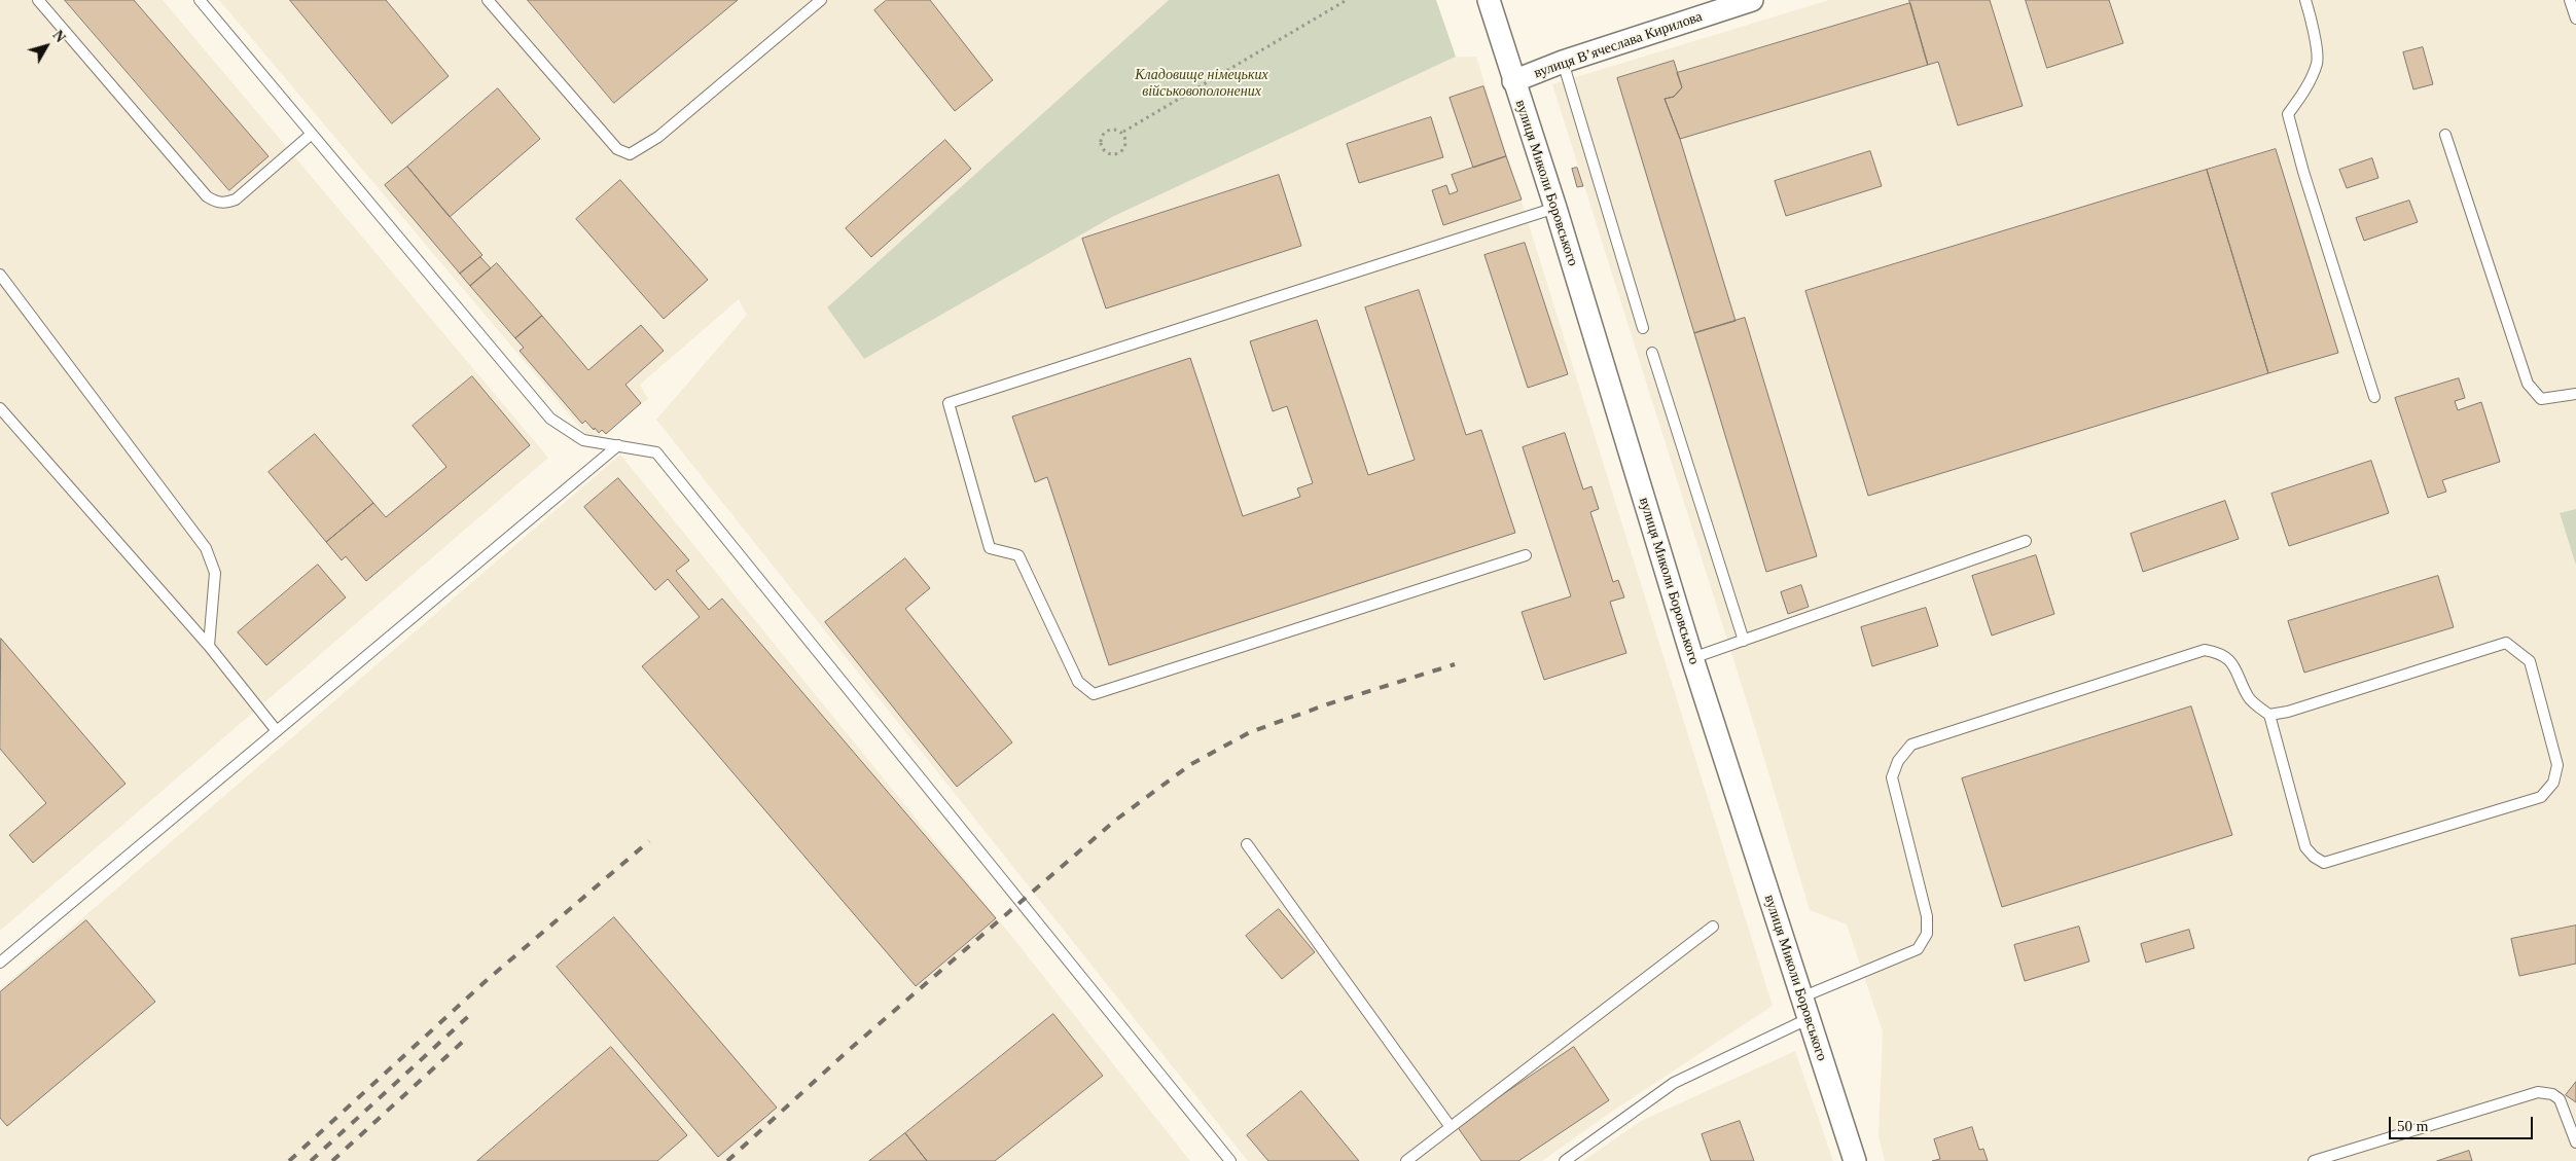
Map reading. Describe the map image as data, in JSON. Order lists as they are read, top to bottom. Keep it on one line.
{"streets":{"street":["вулиця Вʼячеслава Кирилова","вулиця Миколи Боровського"]},"crossings":[["вулиця Вʼячеслава Кирилова","вулиця Миколи Боровського"]],"parks":["Кладовище німецьких військовополонених"],"scale_bar":"50 m","north":"top right"}
